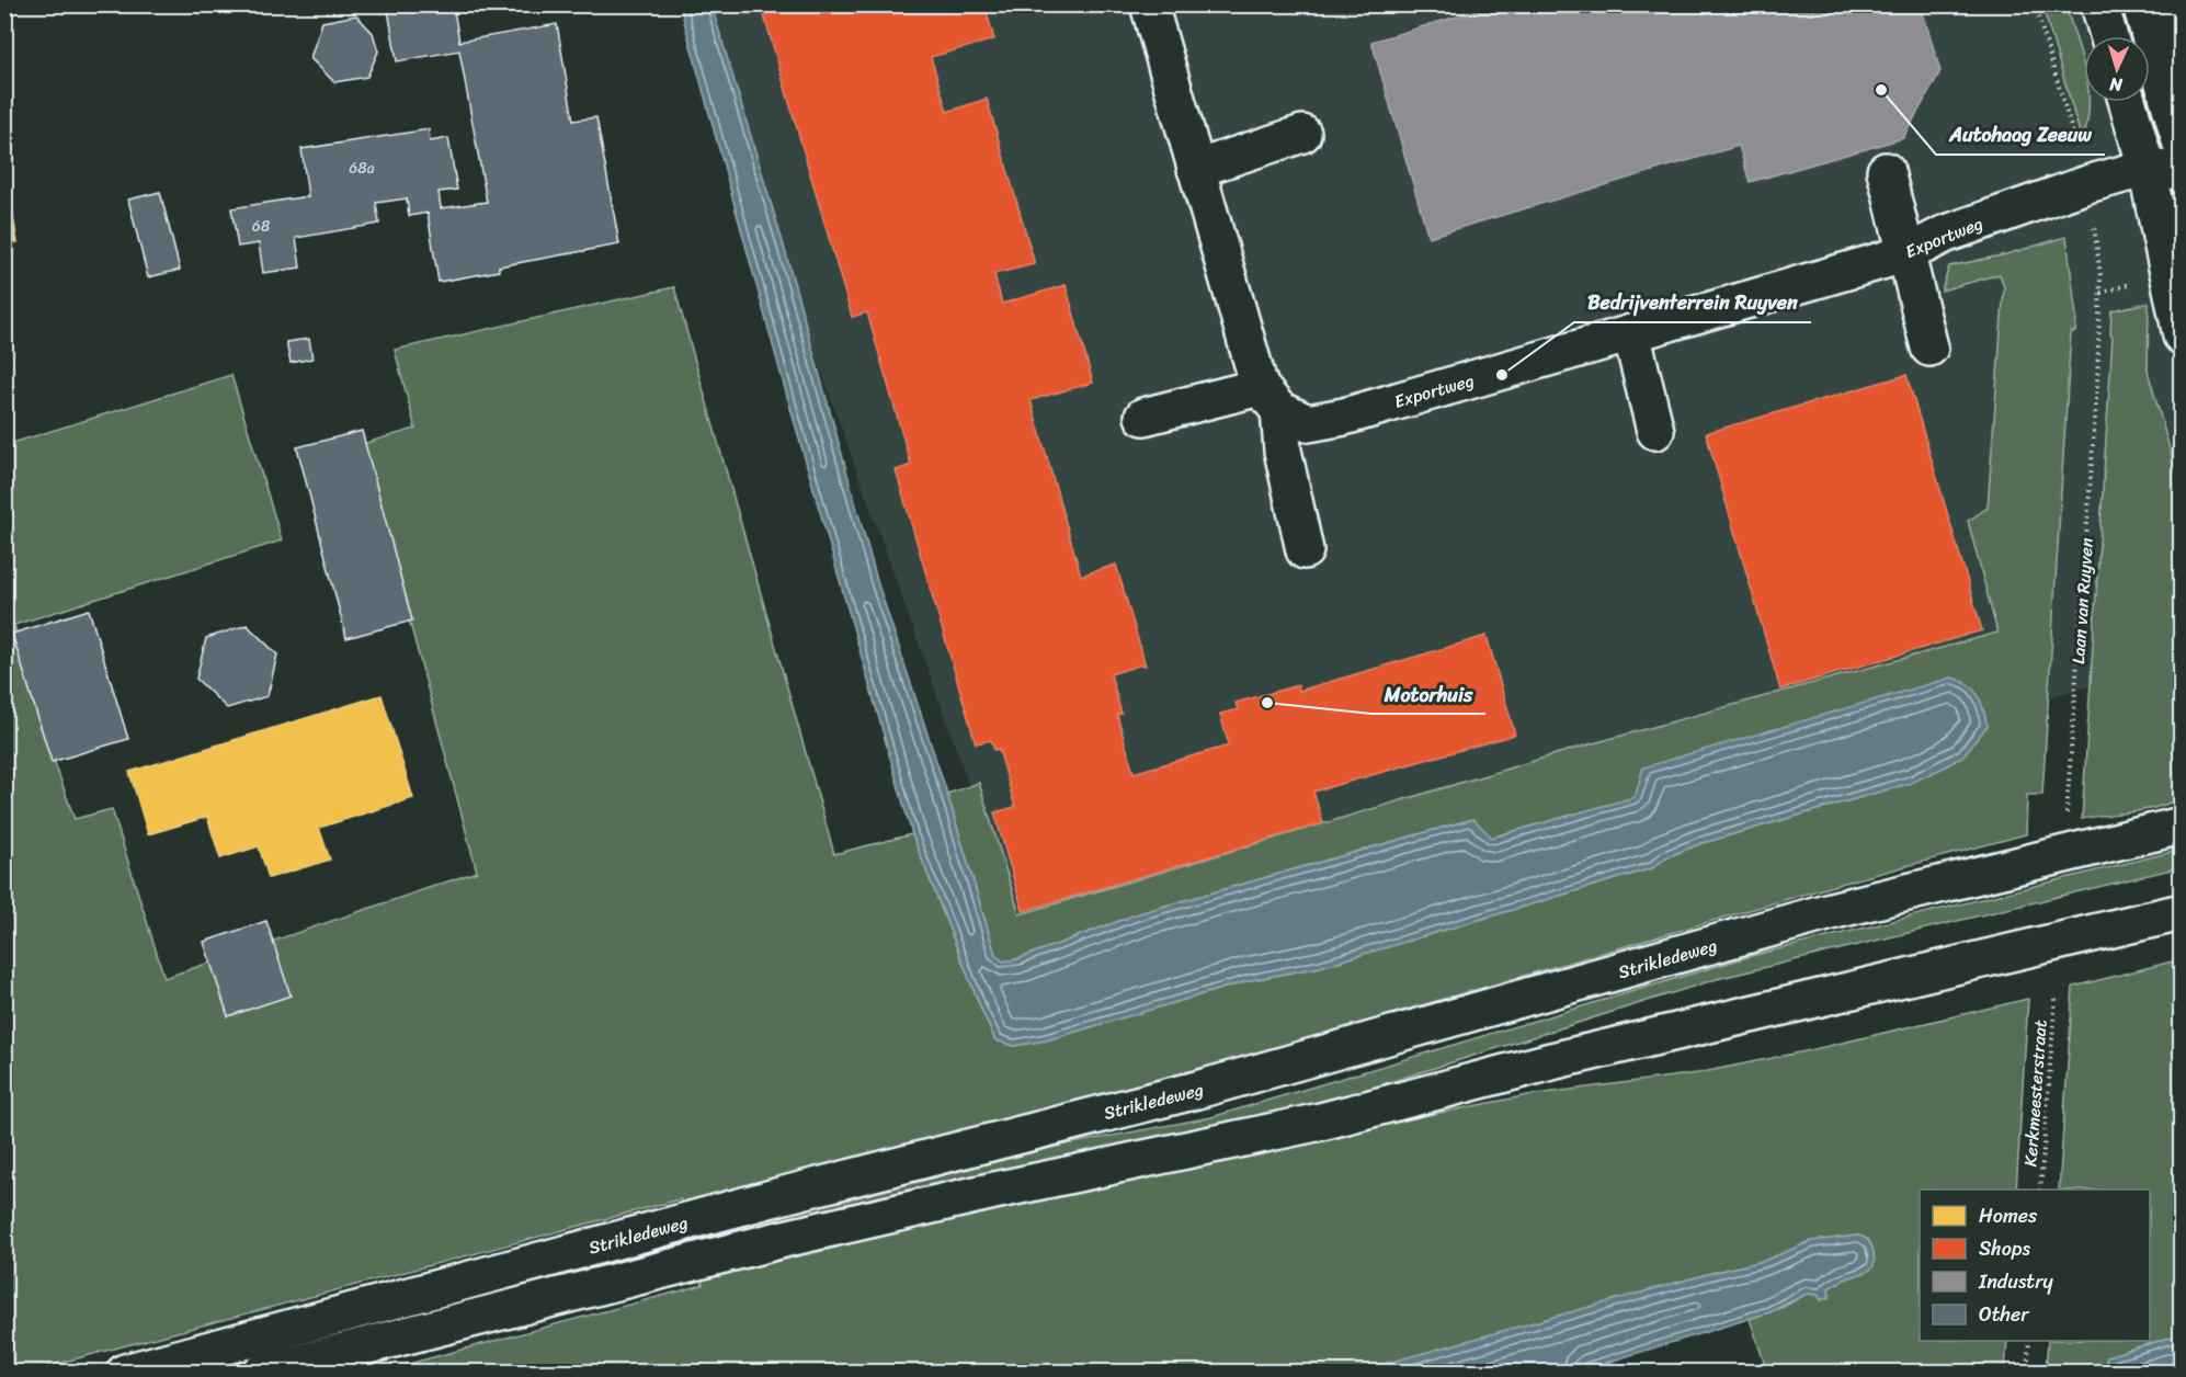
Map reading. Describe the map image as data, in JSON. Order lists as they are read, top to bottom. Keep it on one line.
{"streets":{"main road":["Exportweg","Strikledeweg"],"path":["Laan van Ruyven","Kerkmeesterstraat"]},"places":["Autohaag Zeeuw","Bedrijventerrein Ruyven","Motorhuis"],"house_numbers":["68a","68"],"legend":["Homes","Shops","Industry","Other"],"north":"bottom"}
